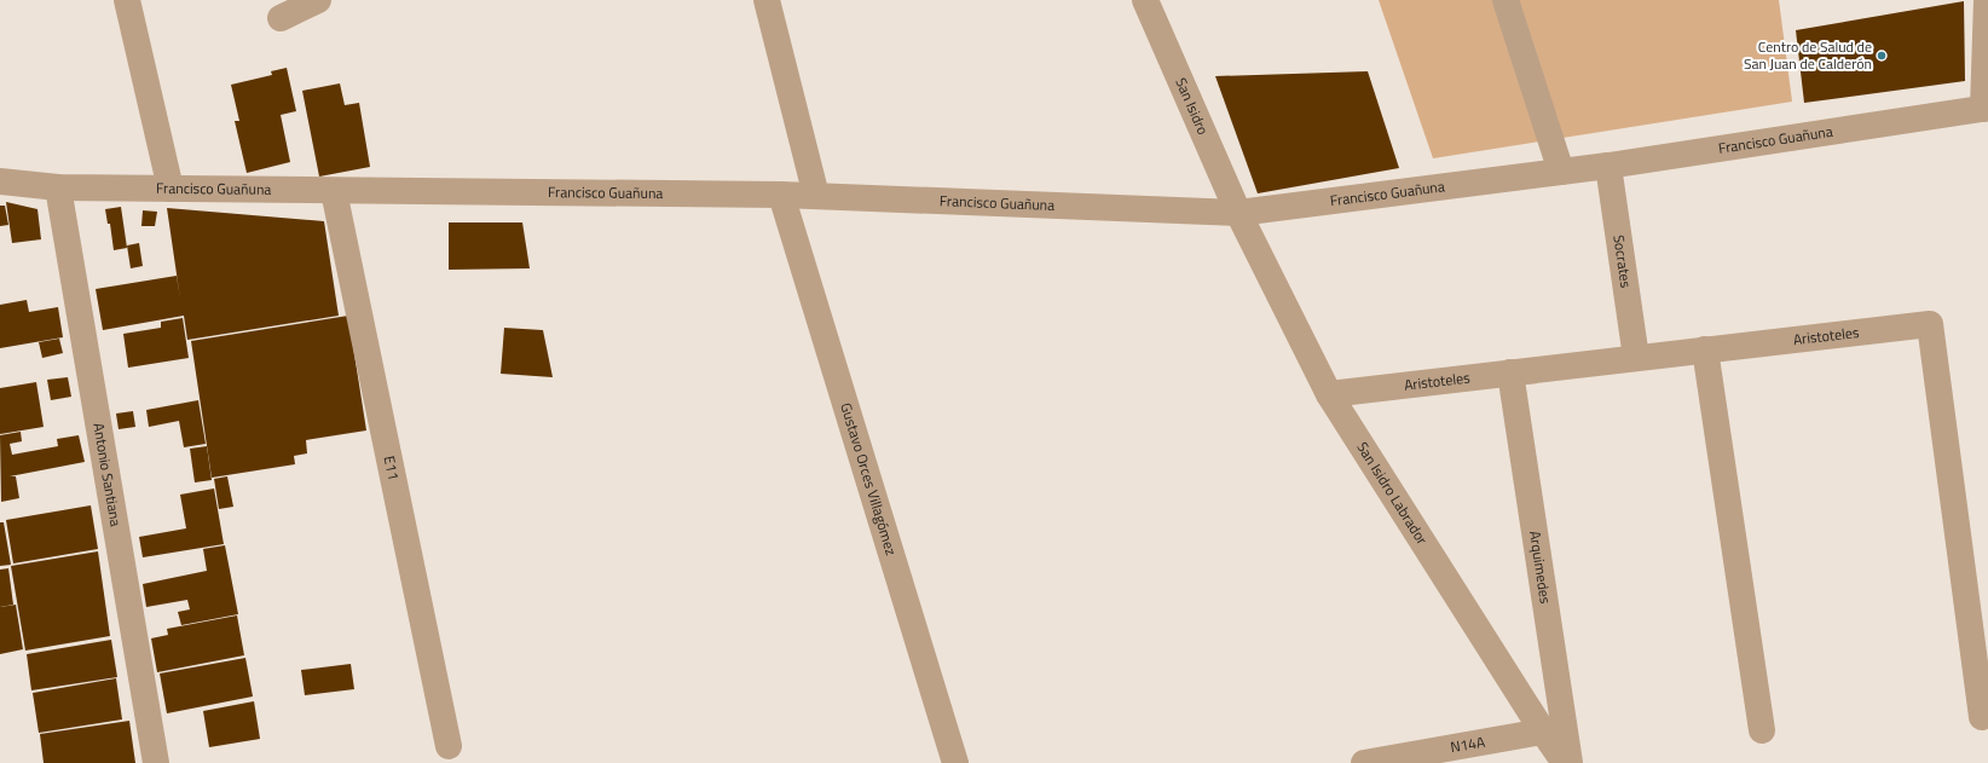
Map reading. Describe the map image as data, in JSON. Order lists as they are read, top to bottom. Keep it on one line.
{"streets":{"street":["San Isidro","Francisco Guañuna","Socrates","Aristoteles","E11","Antonio Santiana","Gustavo Orces Villagómez","San Isidro Labrador","Arquimedes","N14A"]},"crossings":[["San Isidro","Francisco Guañuna"],["San Isidro","San Isidro Labrador"],["Francisco Guañuna","Socrates"],["Francisco Guañuna","E11"],["Francisco Guañuna","Antonio Santiana"],["Francisco Guañuna","Gustavo Orces Villagómez"],["Francisco Guañuna","San Isidro Labrador"],["Socrates","Aristoteles"],["Aristoteles","San Isidro Labrador"],["Aristoteles","Arquimedes"],["San Isidro Labrador","N14A"]],"places":["Centro de Salud de San Juan de Calderón"]}
